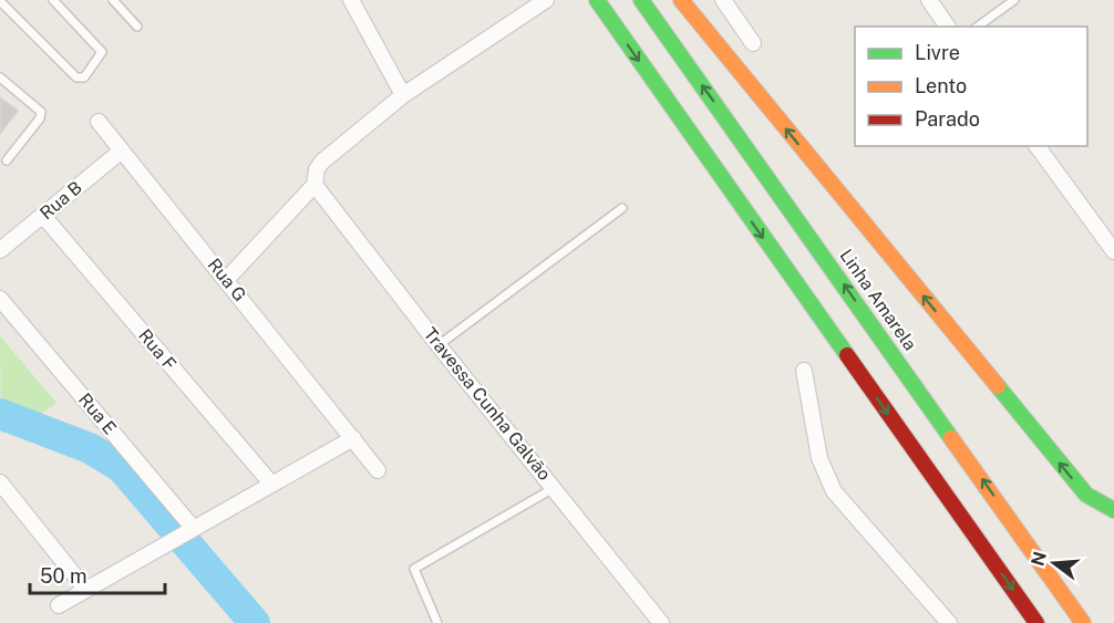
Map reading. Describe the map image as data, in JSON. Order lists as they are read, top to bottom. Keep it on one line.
{"streets":{"highway":["Linha Amarela"],"street":["Rua B","Rua G","Rua F","Travessa Cunha Galvão","Rua E"]},"crossings":[["Rua B","Rua G"],["Rua B","Rua F"]],"legend":["Livre","Lento","Parado"],"scale_bar":"50 m","north":"left"}
